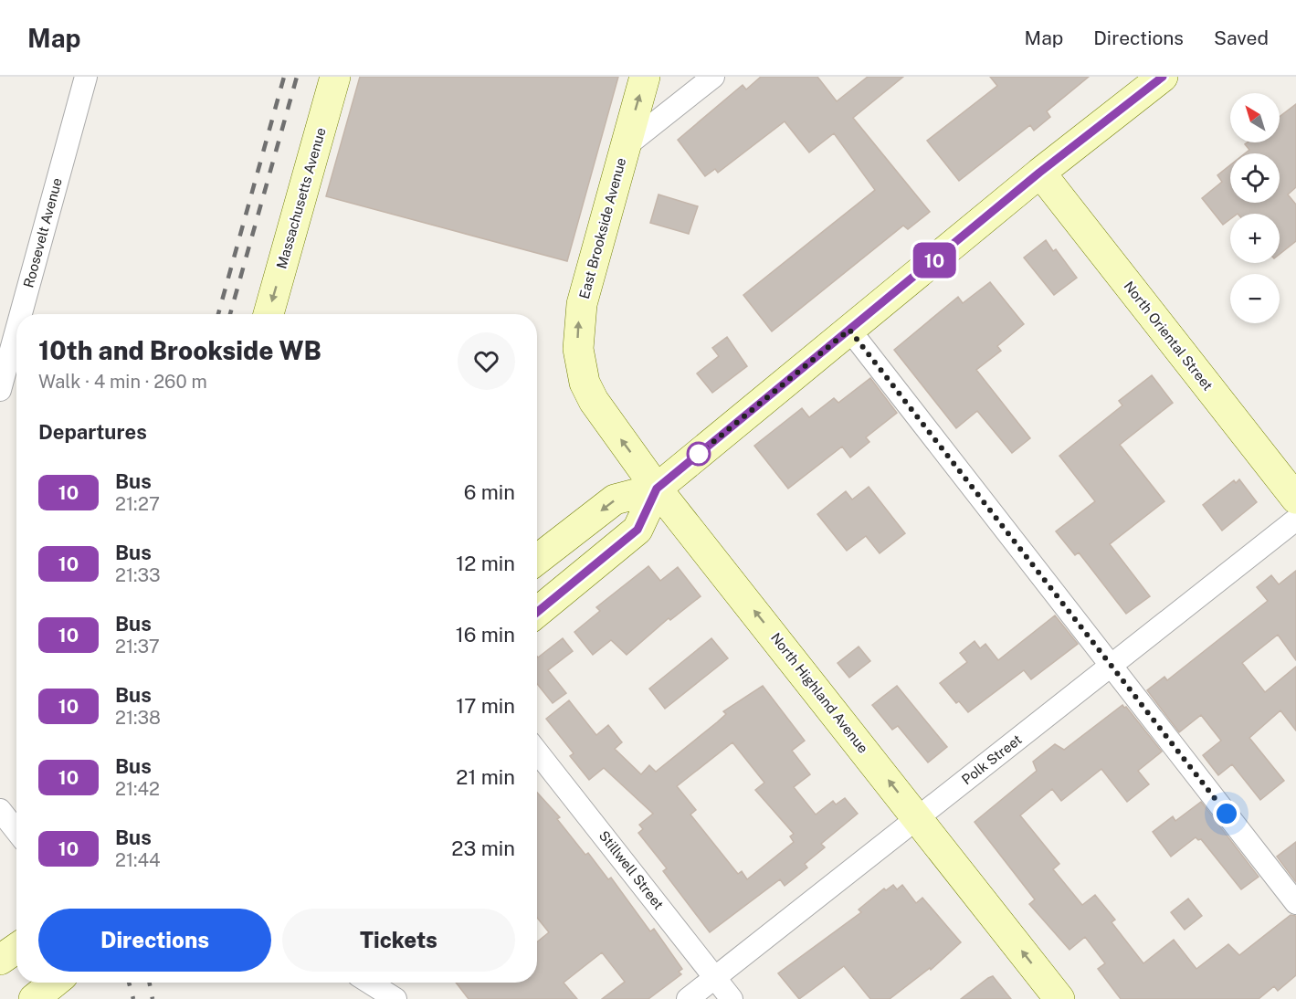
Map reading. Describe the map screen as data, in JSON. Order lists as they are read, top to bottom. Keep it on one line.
{"streets":{"street":["Massachusetts Avenue","East Brookside Avenue","Roosevelt Avenue","North Oriental Street","North Highland Avenue","Polk Street","Stillwell Street"]},"crossings":[["East Brookside Avenue","North Highland Avenue"],["North Highland Avenue","Polk Street"],["Polk Street","Stillwell Street"]],"one_way":["Massachusetts Avenue","East Brookside Avenue"],"lines":["bus line 10"],"north":"top left","page":{"header":"Map","nav":["Map","Directions","Saved"],"on_map":"10","map_buttons":["+","−"],"heading":[["10th and Brookside WB","Walk · 4 min · 260 m"],"Departures"],"list":[{"mark":"10","name":"Bus","note":"21:27","value":"6 min"},{"mark":"10","name":"Bus","note":"21:33","value":"12 min"},{"mark":"10","name":"Bus","note":"21:37","value":"16 min"},{"mark":"10","name":"Bus","note":"21:38","value":"17 min"},{"mark":"10","name":"Bus","note":"21:42","value":"21 min"},{"mark":"10","name":"Bus","note":"21:44","value":"23 min"}],"buttons":["Directions","Tickets"]}}
